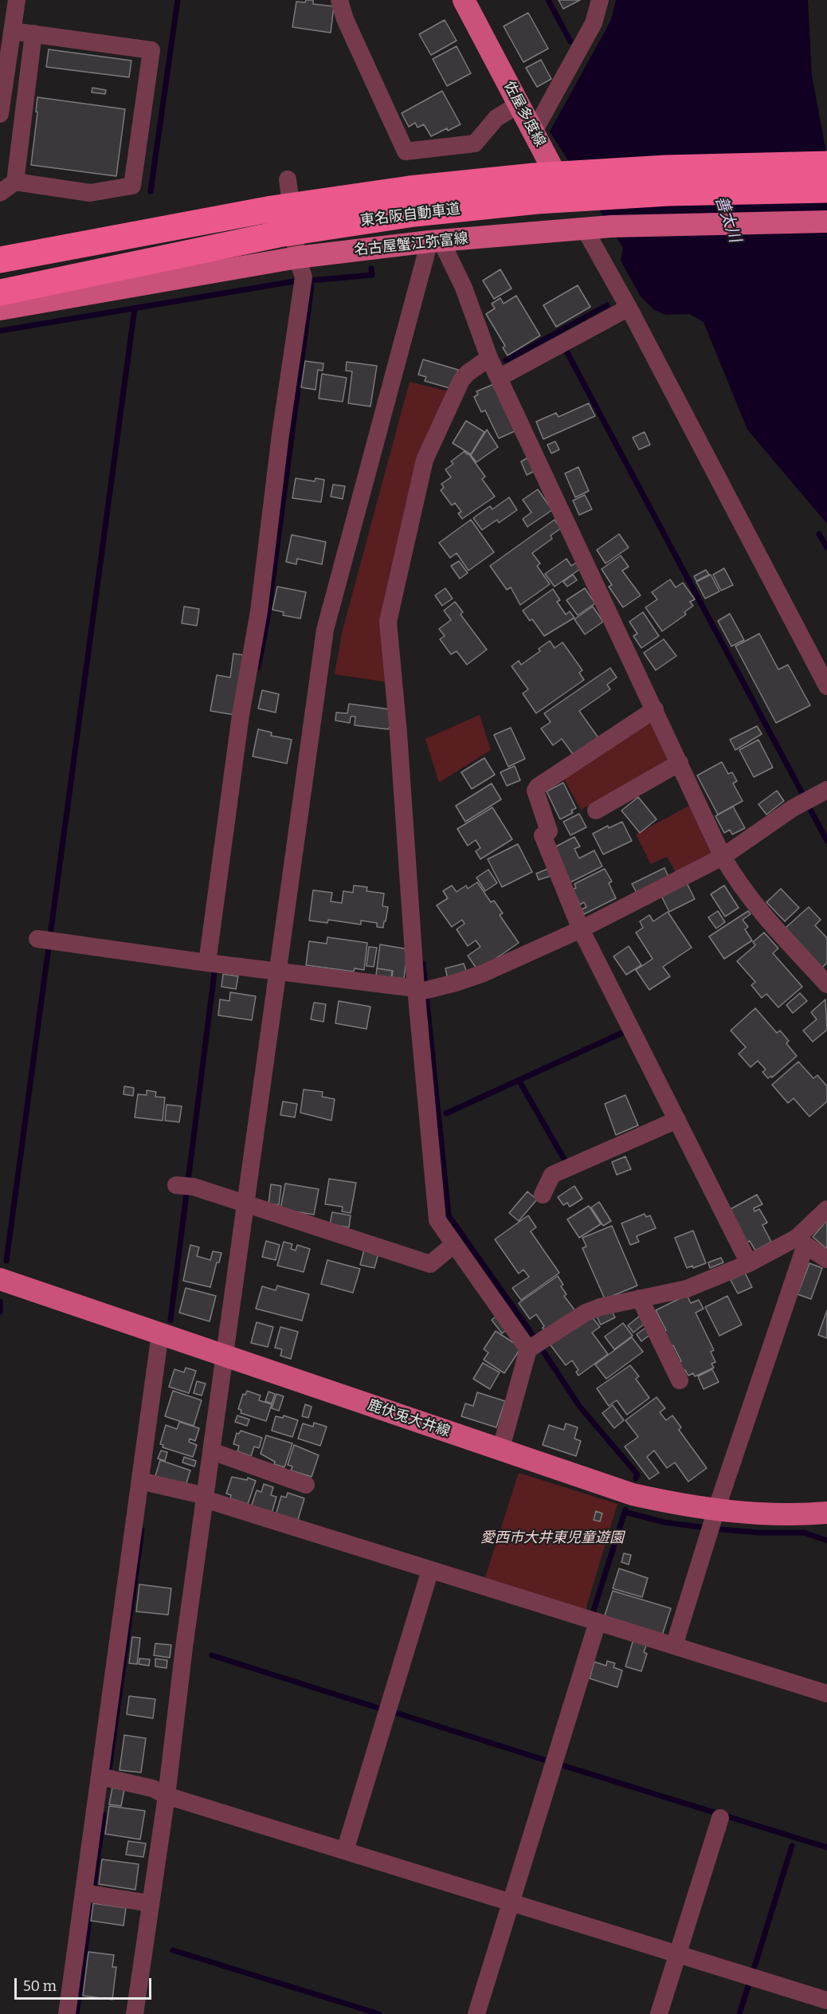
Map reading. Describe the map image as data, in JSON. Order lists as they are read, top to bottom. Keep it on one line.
{"streets":{"highway":["東名阪自動車道"],"main road":["佐屋多度線","名古屋蟹江弥富線","鹿伏兎大井線"]},"crossings":[["佐屋多度線","名古屋蟹江弥富線"]],"water":["善太川"],"parks":["愛西市大井東児童遊園"],"scale_bar":"50 m"}
